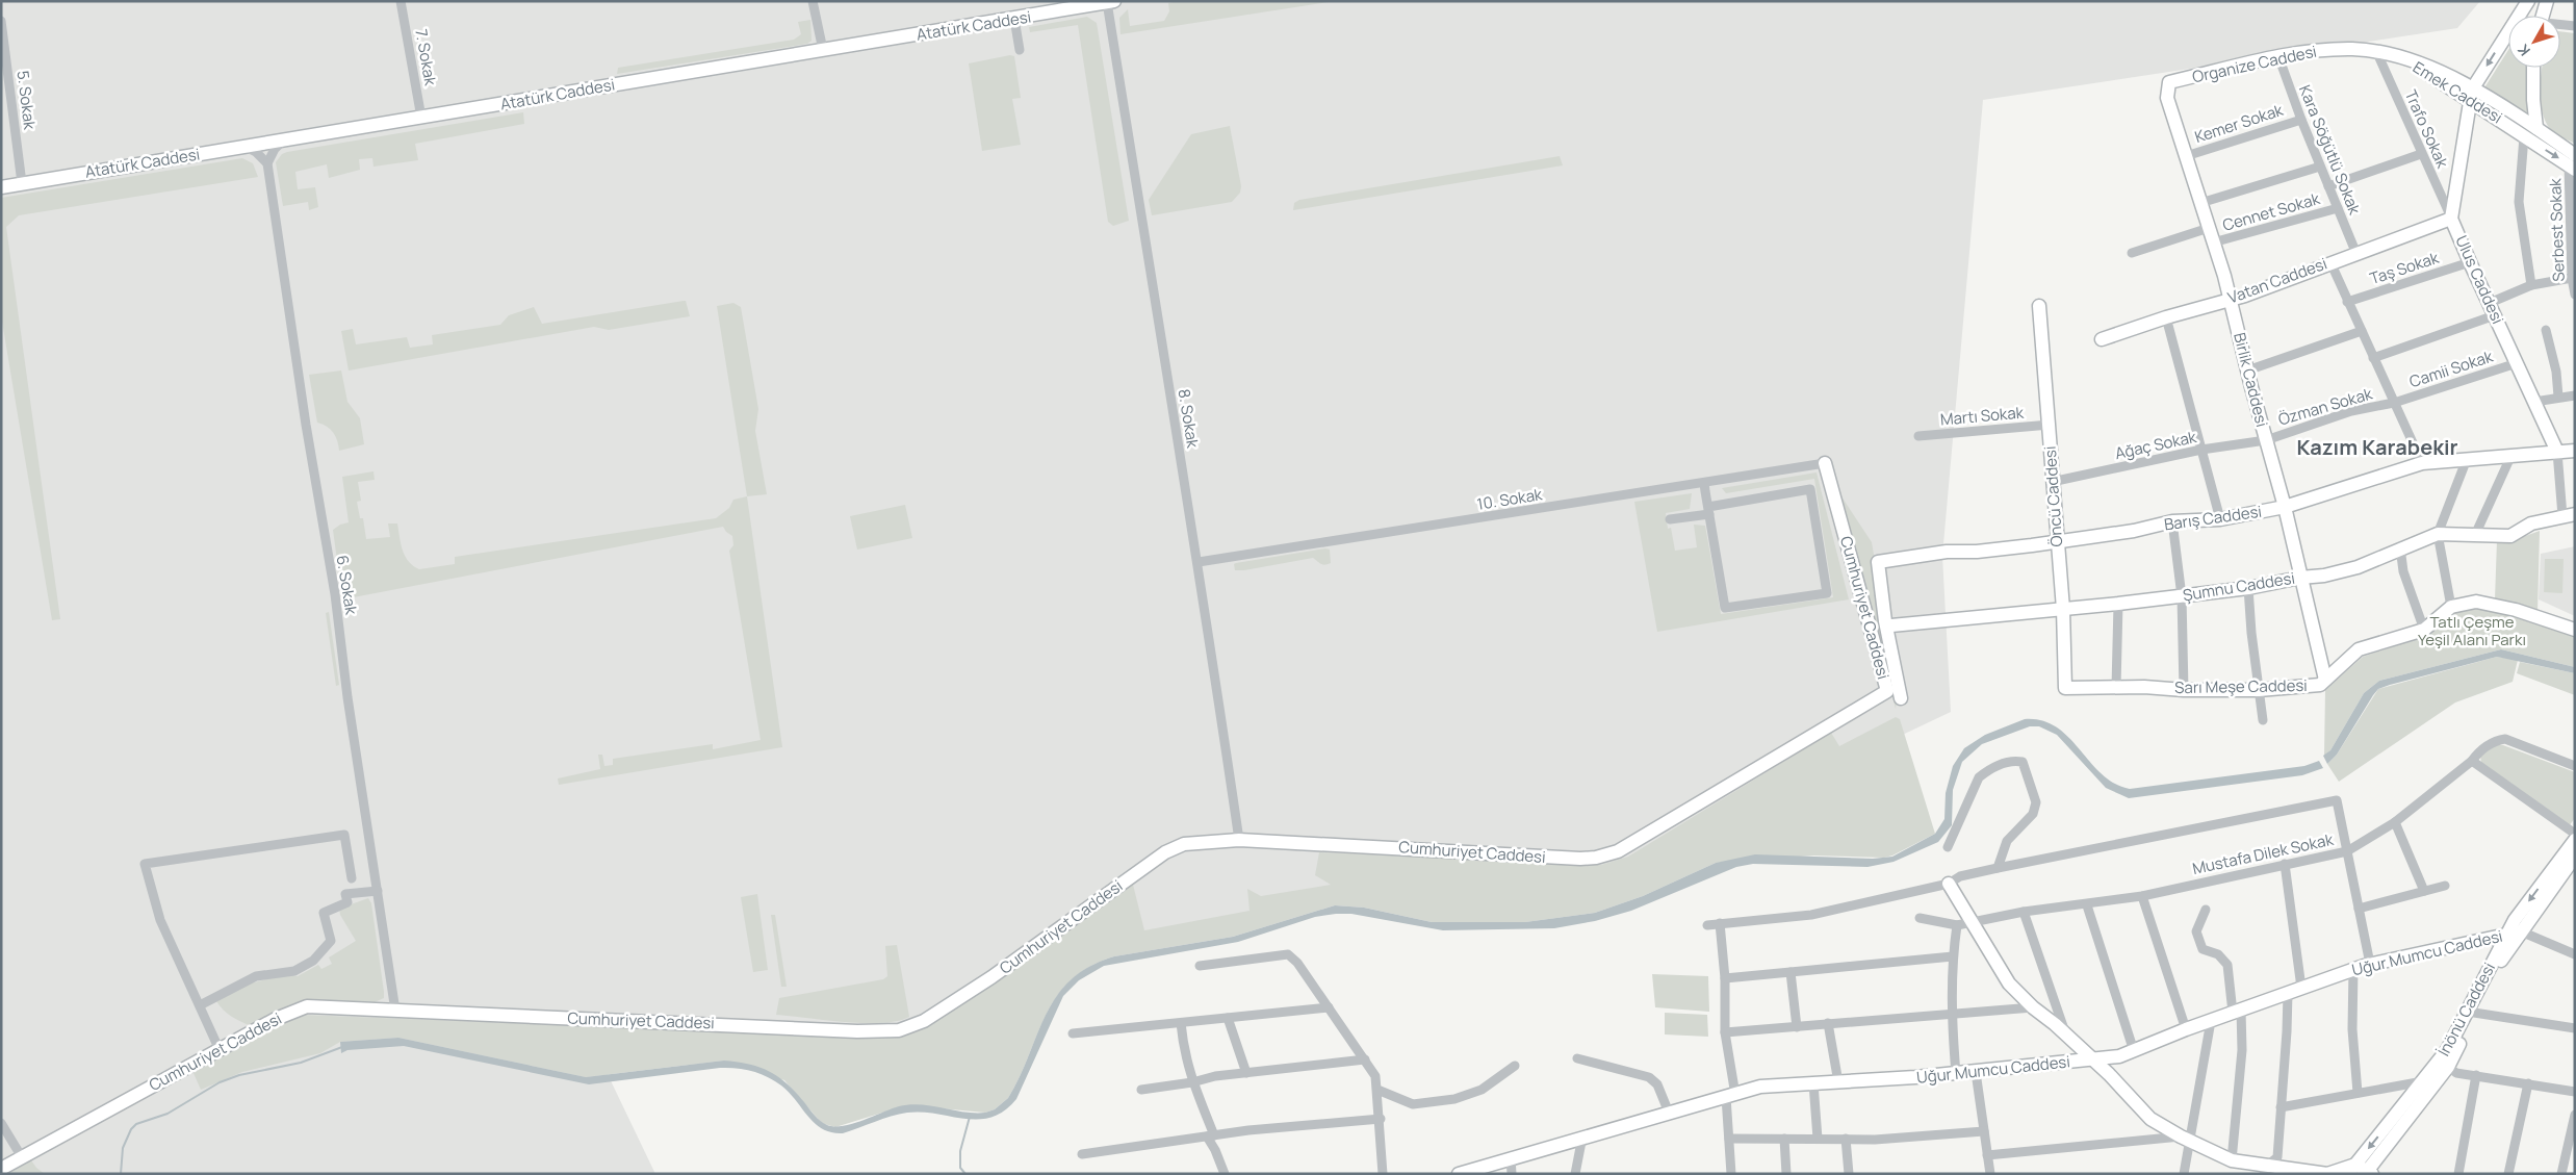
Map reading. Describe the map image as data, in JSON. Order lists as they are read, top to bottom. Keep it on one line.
{"streets":{"street":["Atatürk Caddesi","7. Sokak","Organize Caddesi","Emek Caddesi","5. Sokak","Kemer Sokak","Trafo Sokak","Kara Söğütlü Sokak","Cennet Sokak","Serbest Sokak","Taş Sokak","Ulus Caddesi","Vatan Caddesi","Camii Sokak","Birlik Caddesi","Özman Sokak","Martı Sokak","8. Sokak","Ağaç Sokak","Öncü Caddesi","10. Sokak","Barış Caddesi","6. Sokak","Şumnu Caddesi","Cumhuriyet Caddesi","Sarı Meşe Caddesi","Mustafa Dilek Sokak","Uğur Mumcu Caddesi","İnönü Caddesi"]},"crossings":[["Atatürk Caddesi","7. Sokak"],["Atatürk Caddesi","5. Sokak"],["Atatürk Caddesi","8. Sokak"],["Organize Caddesi","Emek Caddesi"],["Organize Caddesi","Trafo Sokak"],["Organize Caddesi","Kara Söğütlü Sokak"],["Organize Caddesi","Birlik Caddesi"],["Emek Caddesi","Serbest Sokak"],["Emek Caddesi","Ulus Caddesi"],["Kemer Sokak","Kara Söğütlü Sokak"],["Kemer Sokak","Birlik Caddesi"],["Trafo Sokak","Ulus Caddesi"],["Trafo Sokak","Vatan Caddesi"],["Kara Söğütlü Sokak","Cennet Sokak"],["Kara Söğütlü Sokak","Vatan Caddesi"],["Cennet Sokak","Birlik Caddesi"],["Taş Sokak","Ulus Caddesi"],["Ulus Caddesi","Vatan Caddesi"],["Ulus Caddesi","Camii Sokak"],["Ulus Caddesi","Barış Caddesi"],["Vatan Caddesi","Birlik Caddesi"],["Camii Sokak","Özman Sokak"],["Birlik Caddesi","Özman Sokak"],["Birlik Caddesi","Ağaç Sokak"],["Birlik Caddesi","Barış Caddesi"],["Birlik Caddesi","Şumnu Caddesi"],["Birlik Caddesi","Sarı Meşe Caddesi"],["Özman Sokak","Ağaç Sokak"],["Martı Sokak","Öncü Caddesi"],["8. Sokak","10. Sokak"],["8. Sokak","Cumhuriyet Caddesi"],["Ağaç Sokak","Öncü Caddesi"],["Öncü Caddesi","Barış Caddesi"],["Öncü Caddesi","Şumnu Caddesi"],["Öncü Caddesi","Sarı Meşe Caddesi"],["10. Sokak","Cumhuriyet Caddesi"],["6. Sokak","Cumhuriyet Caddesi"],["Uğur Mumcu Caddesi","İnönü Caddesi"]],"districts":["Kazım Karabekir"],"parks":["Tatlı Çeşme Yeşil Alanı Parkı"],"north":"bottom left"}
